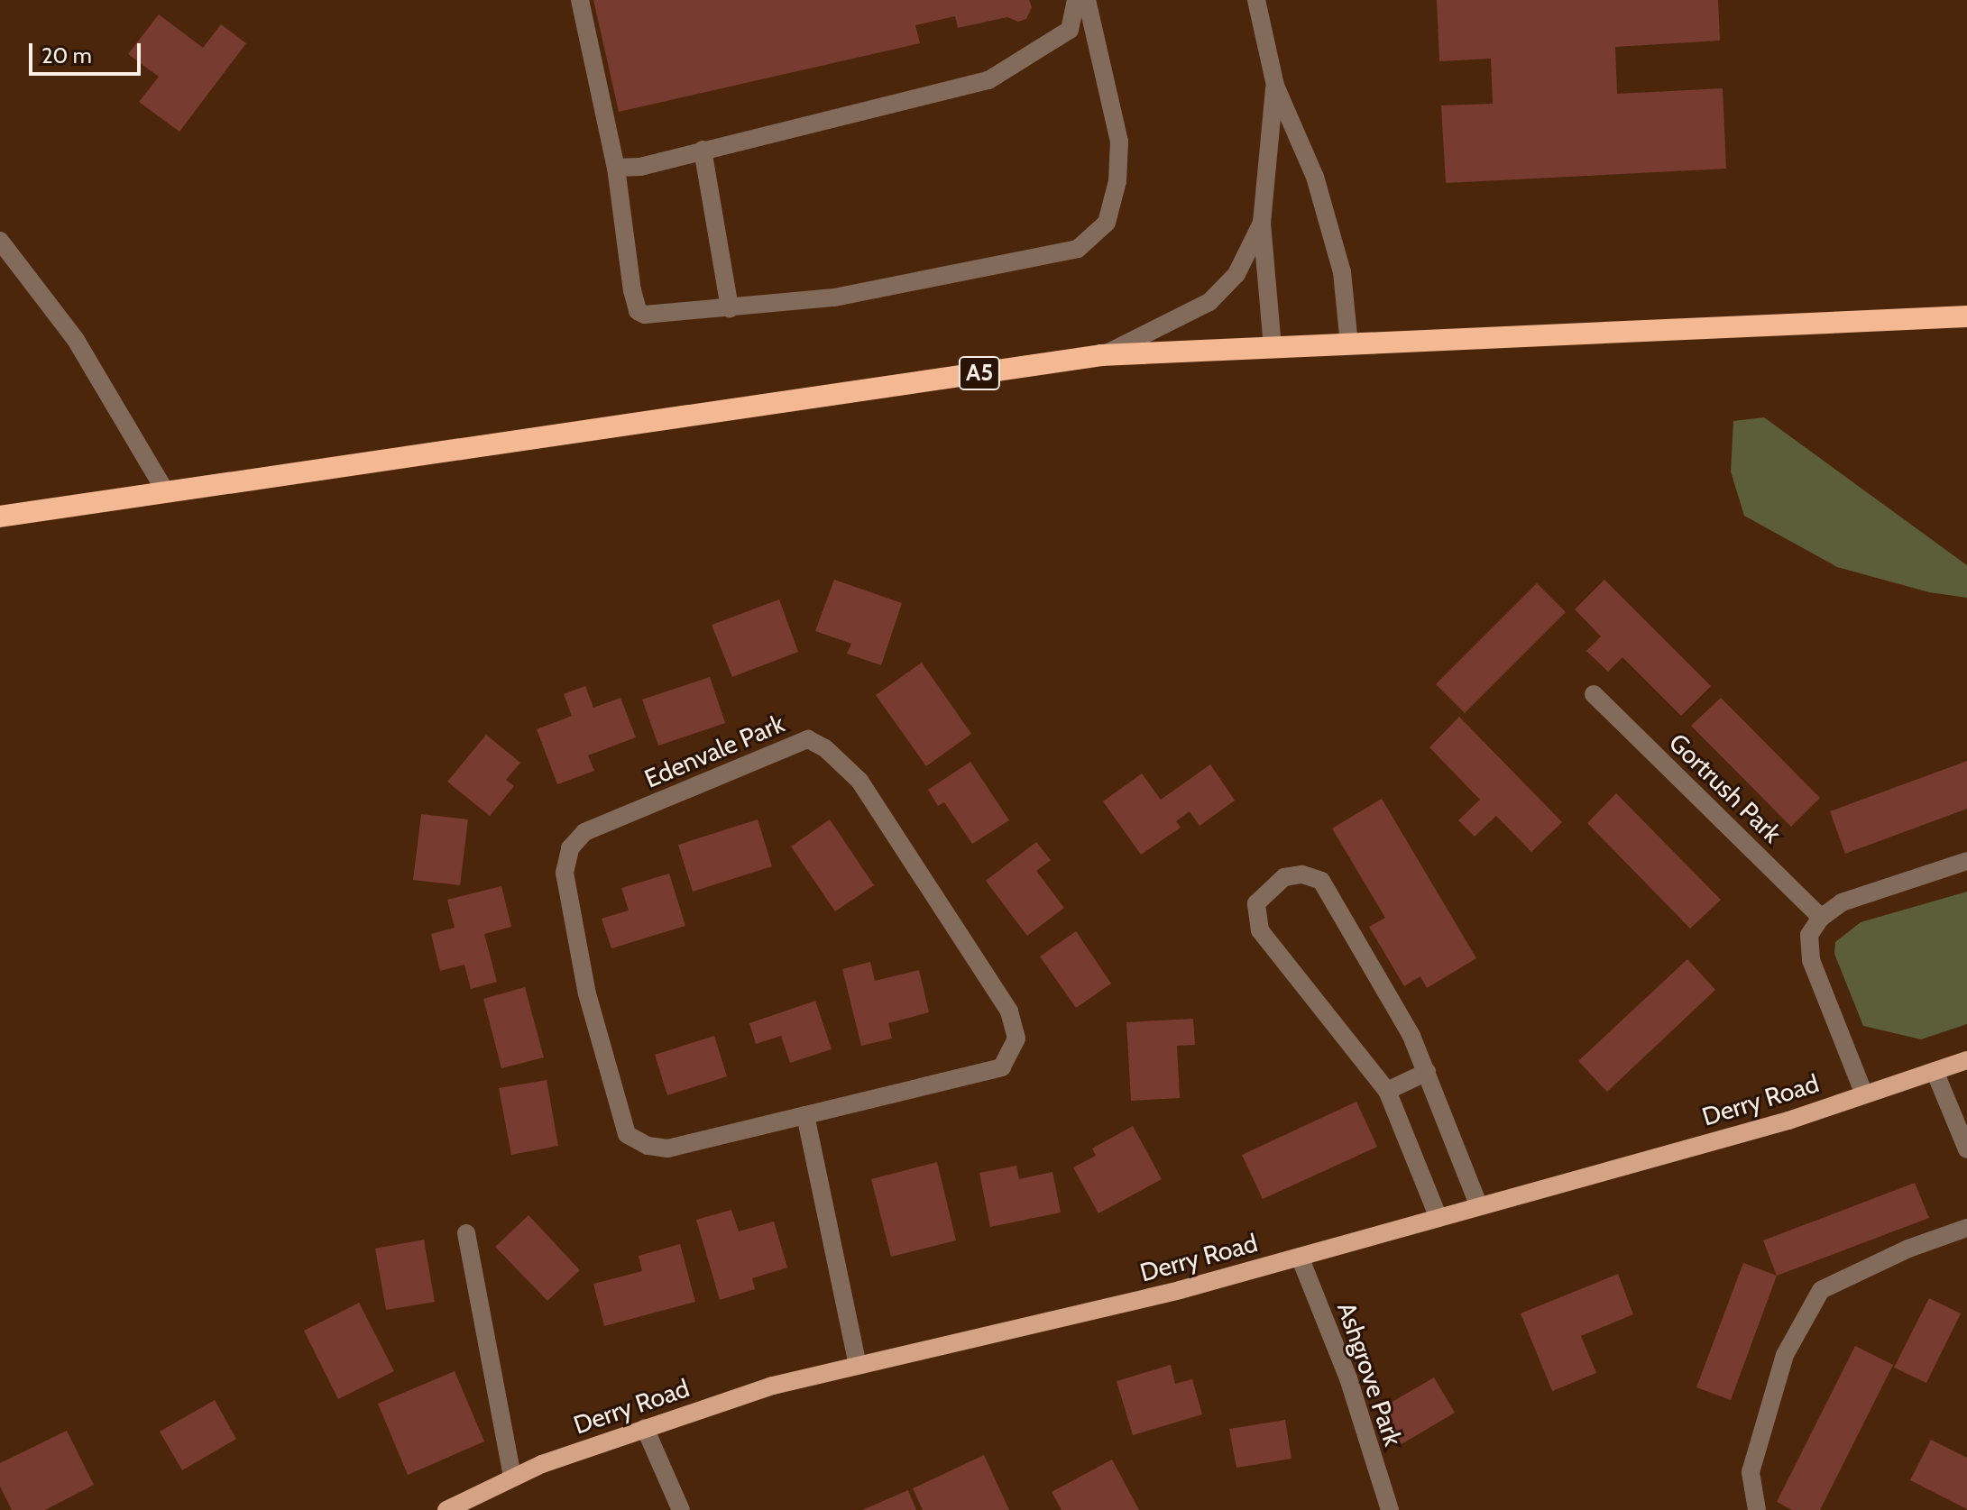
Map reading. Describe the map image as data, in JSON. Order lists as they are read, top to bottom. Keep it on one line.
{"streets":{"highway":["A5"],"main road":["Derry Road"],"street":["Edenvale Park","Gortrush Park","Ashgrove Park"]},"crossings":[["Derry Road","Ashgrove Park"]],"scale_bar":"20 m"}
